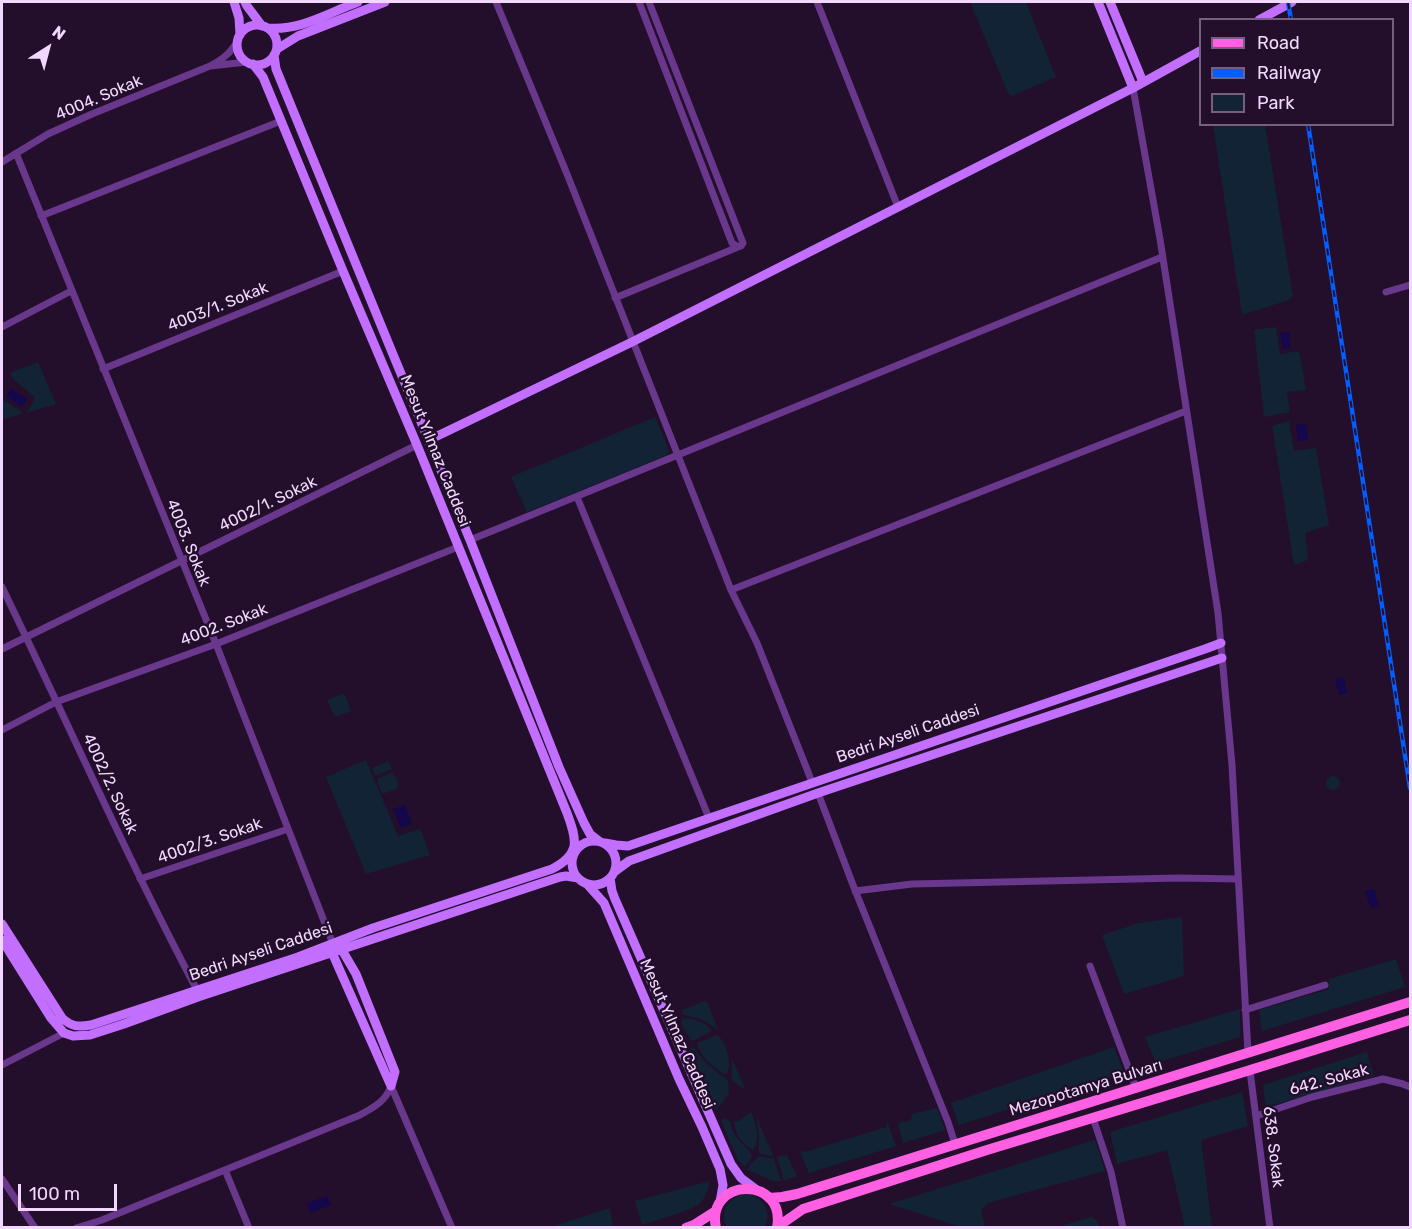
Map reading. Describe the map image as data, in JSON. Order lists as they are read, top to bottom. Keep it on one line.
{"streets":{"main road":["Mesut Yılmaz Caddesi","Bedri Ayseli Caddesi","Mezopotamya Bulvarı"],"street":["4004. Sokak","4003/1. Sokak","4002/1. Sokak","4003. Sokak","4002. Sokak","4002/2. Sokak","4002/3. Sokak","642. Sokak","638. Sokak"]},"crossings":[["4004. Sokak","4003. Sokak"],["4003/1. Sokak","Mesut Yılmaz Caddesi"],["4003/1. Sokak","4003. Sokak"],["Mesut Yılmaz Caddesi","4002/1. Sokak"],["Mesut Yılmaz Caddesi","4002. Sokak"],["Mesut Yılmaz Caddesi","Bedri Ayseli Caddesi"],["4002/1. Sokak","4003. Sokak"],["4002/1. Sokak","4002/2. Sokak"],["4003. Sokak","4002. Sokak"],["4003. Sokak","Bedri Ayseli Caddesi"],["4003. Sokak","4002/3. Sokak"],["4002. Sokak","4002/2. Sokak"],["Bedri Ayseli Caddesi","4002/2. Sokak"],["4002/2. Sokak","4002/3. Sokak"],["642. Sokak","638. Sokak"],["Mezopotamya Bulvarı","638. Sokak"]],"legend":["Road","Railway","Park"],"scale_bar":"100 m","north":"top right"}
